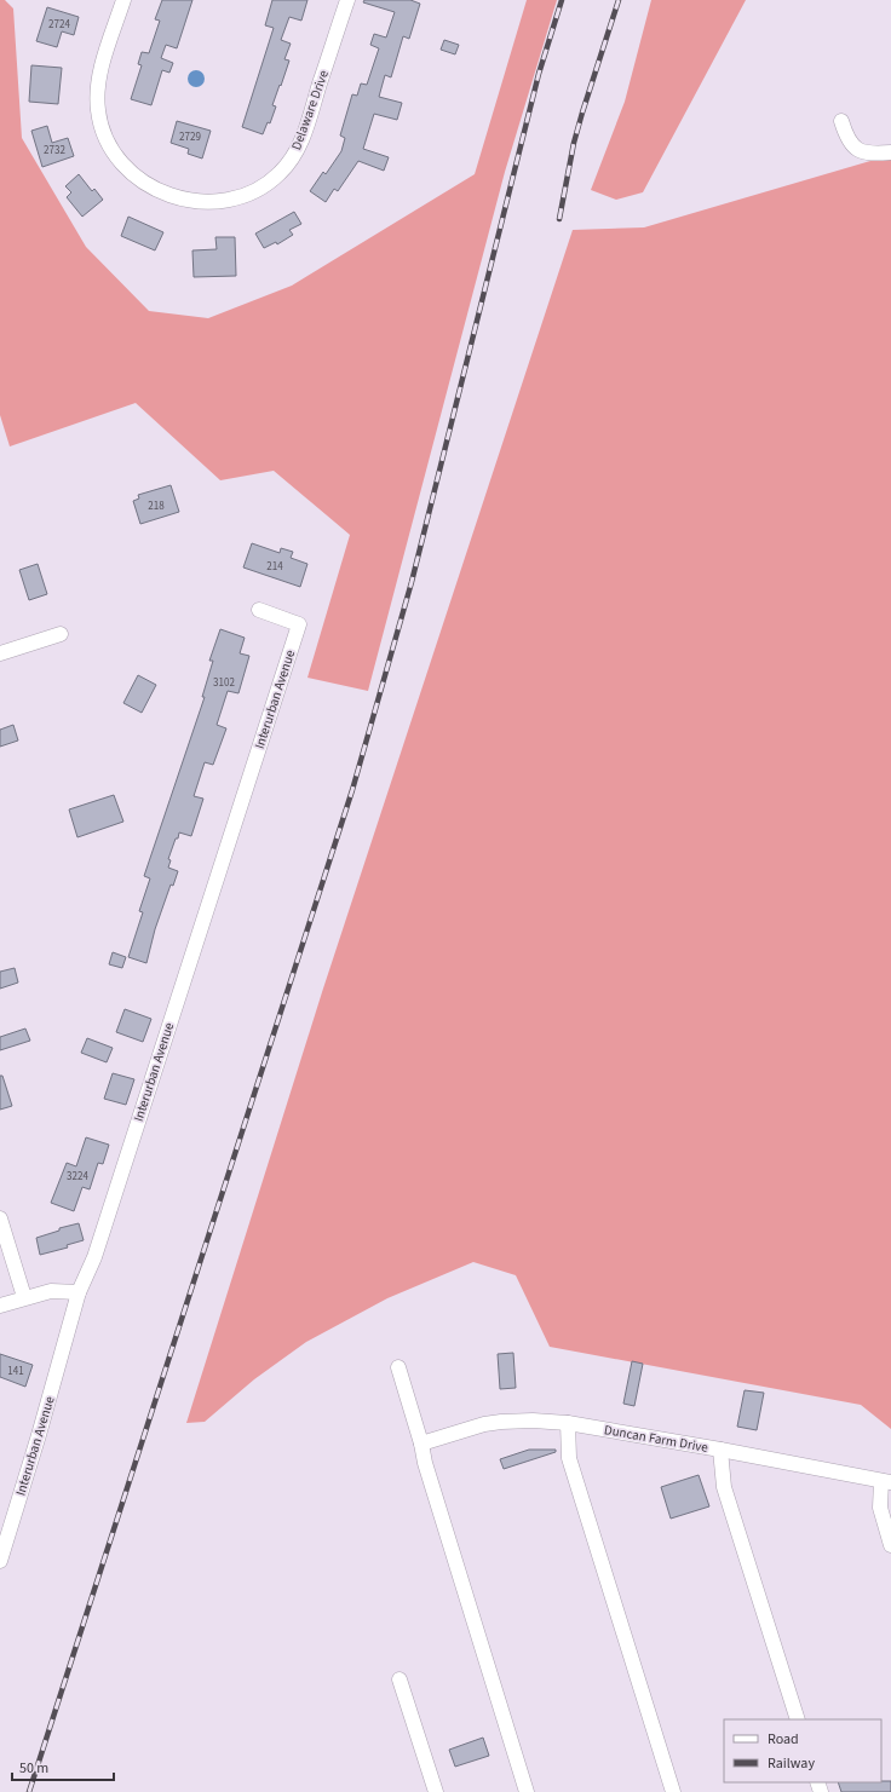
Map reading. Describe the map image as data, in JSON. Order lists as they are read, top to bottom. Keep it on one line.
{"streets":{"street":["Delaware Drive","Interurban Avenue","Duncan Farm Drive"]},"house_numbers":["2724","2729","2732","218","214","3102","3224","141"],"legend":["Road","Railway"],"scale_bar":"50 m"}
